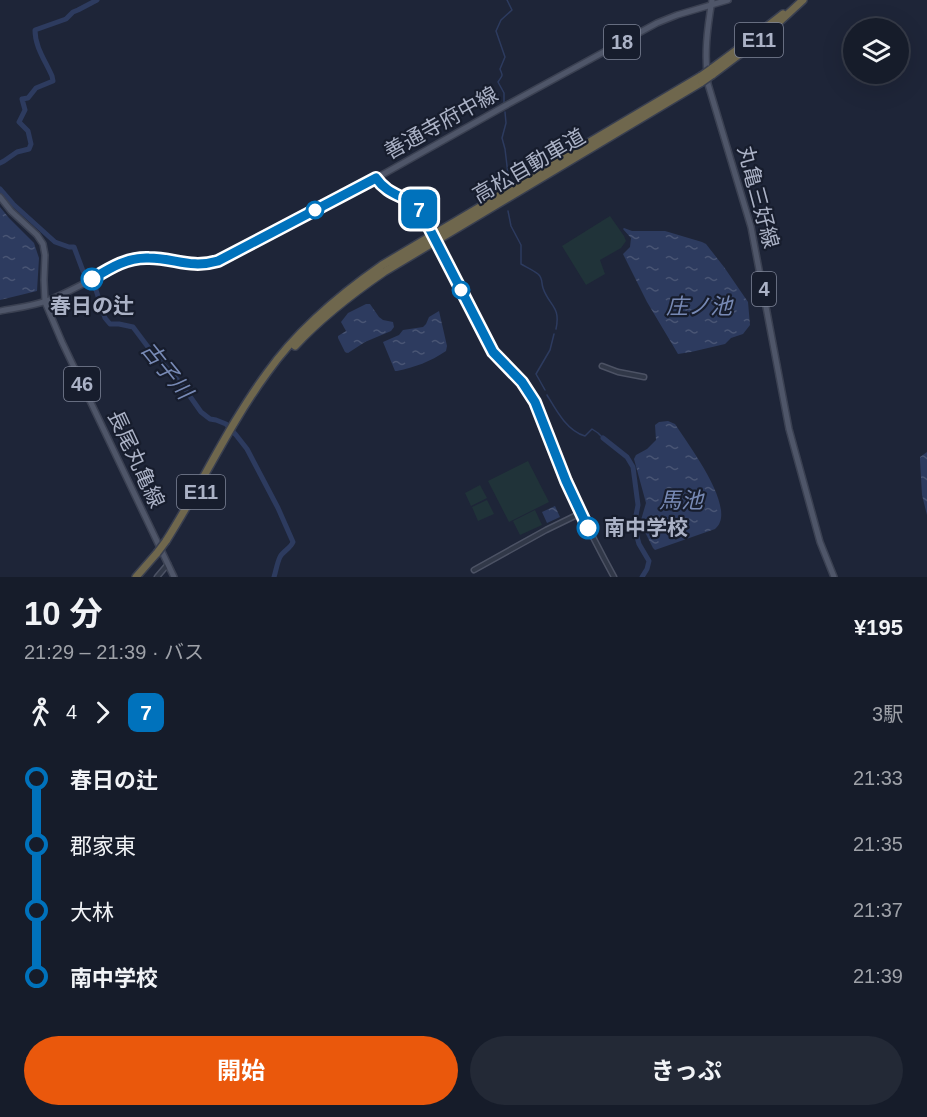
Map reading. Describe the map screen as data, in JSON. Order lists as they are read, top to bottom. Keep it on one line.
{"streets":{"highway":["E11","高松自動車道"],"main road":["18","善通寺府中線","丸亀三好線","4","46","長尾丸亀線"]},"crossings":[["善通寺府中線","丸亀三好線"],["善通寺府中線","長尾丸亀線"]],"water":["庄ノ池","古子川","馬池"],"places":["春日の辻","南中学校"],"lines":["bus line 7"],"page":{"on_map":"7","heading":["10 分","21:29 – 21:39 · バス","¥195"],"legs":["4","7","3駅"],"list":[{"name":"春日の辻","value":"21:33"},{"name":"郡家東","value":"21:35"},{"name":"大林","value":"21:37"},{"name":"南中学校","value":"21:39"}],"buttons":["開始","きっぷ"]}}
